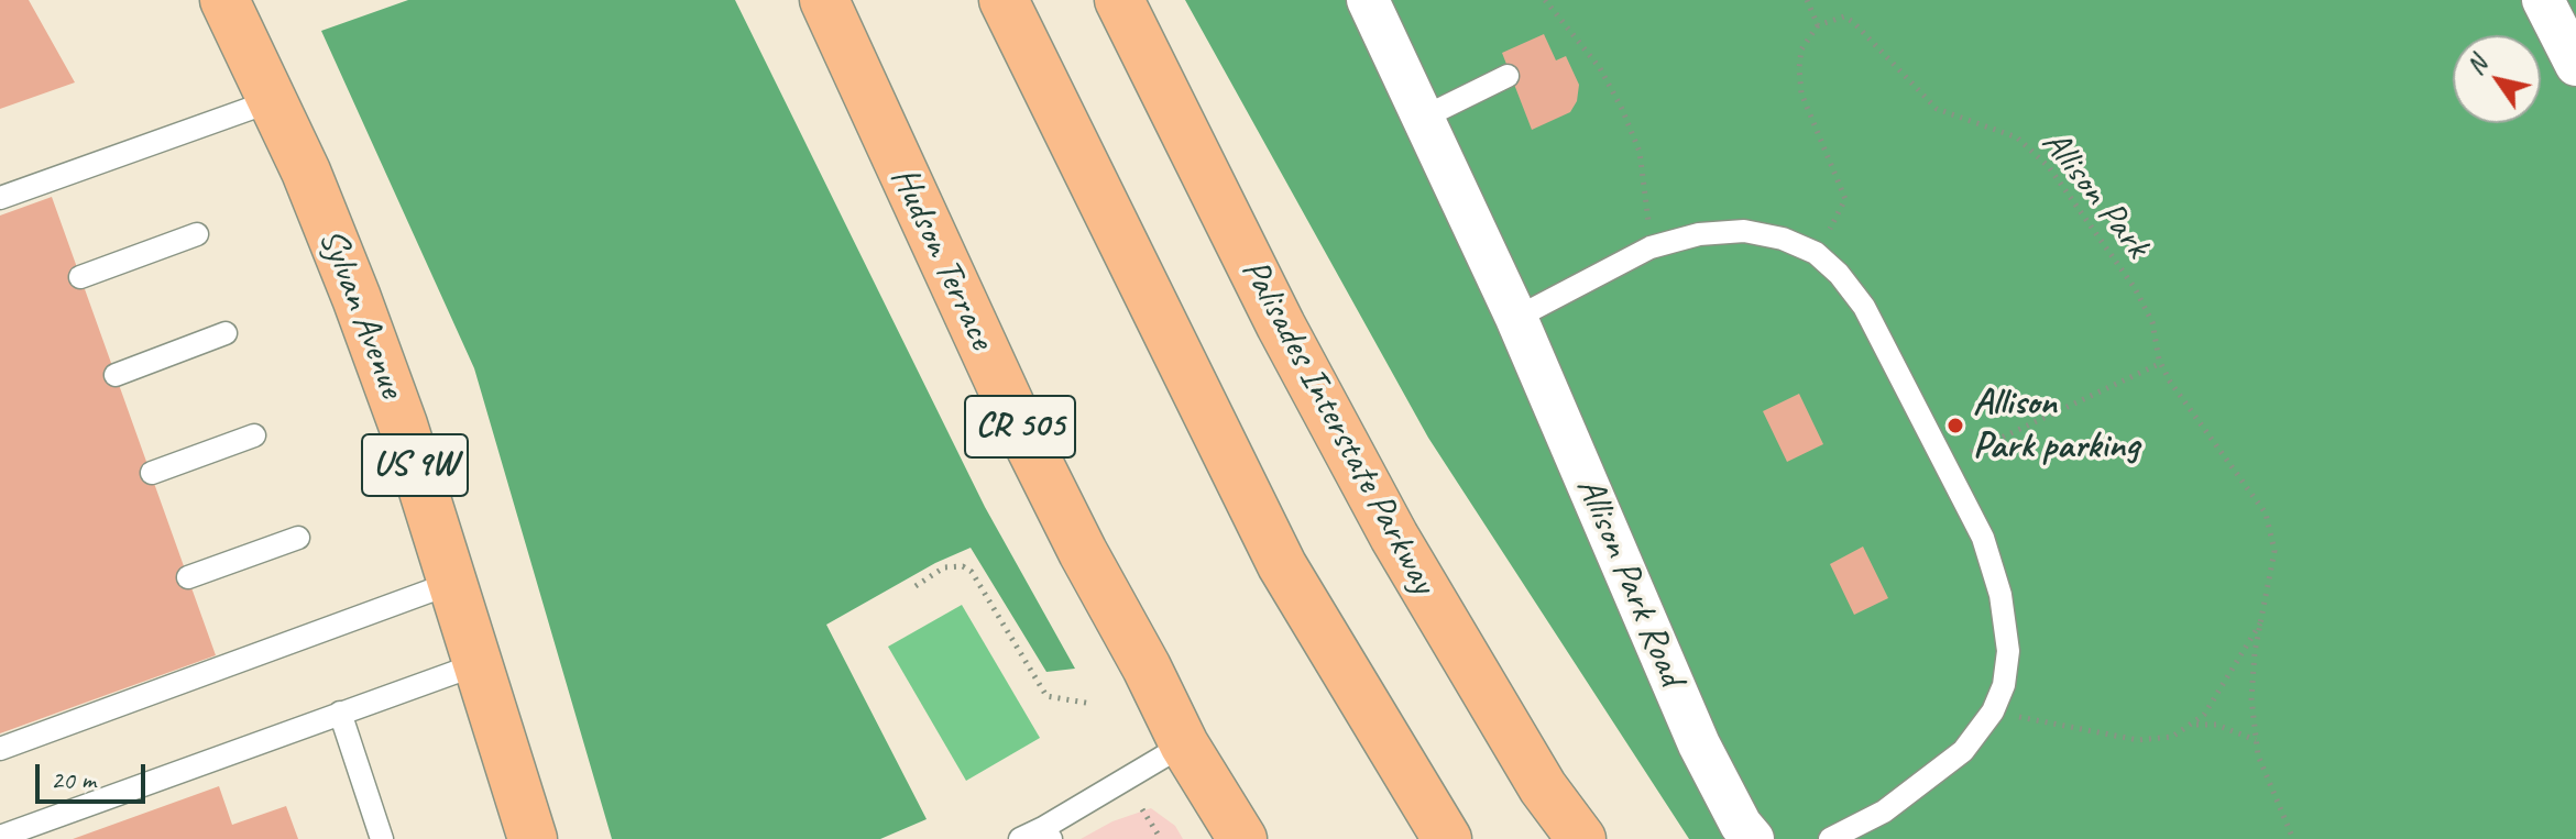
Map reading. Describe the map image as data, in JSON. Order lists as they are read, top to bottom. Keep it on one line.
{"streets":{"main road":["Hudson Terrace","Sylvan Avenue","CR 505","Palisades Interstate Parkway","US 9W"],"street":["Allison Park Road"],"path":["Allison Park"]},"places":["Allison Park parking"],"scale_bar":"20 m","north":"top left"}
